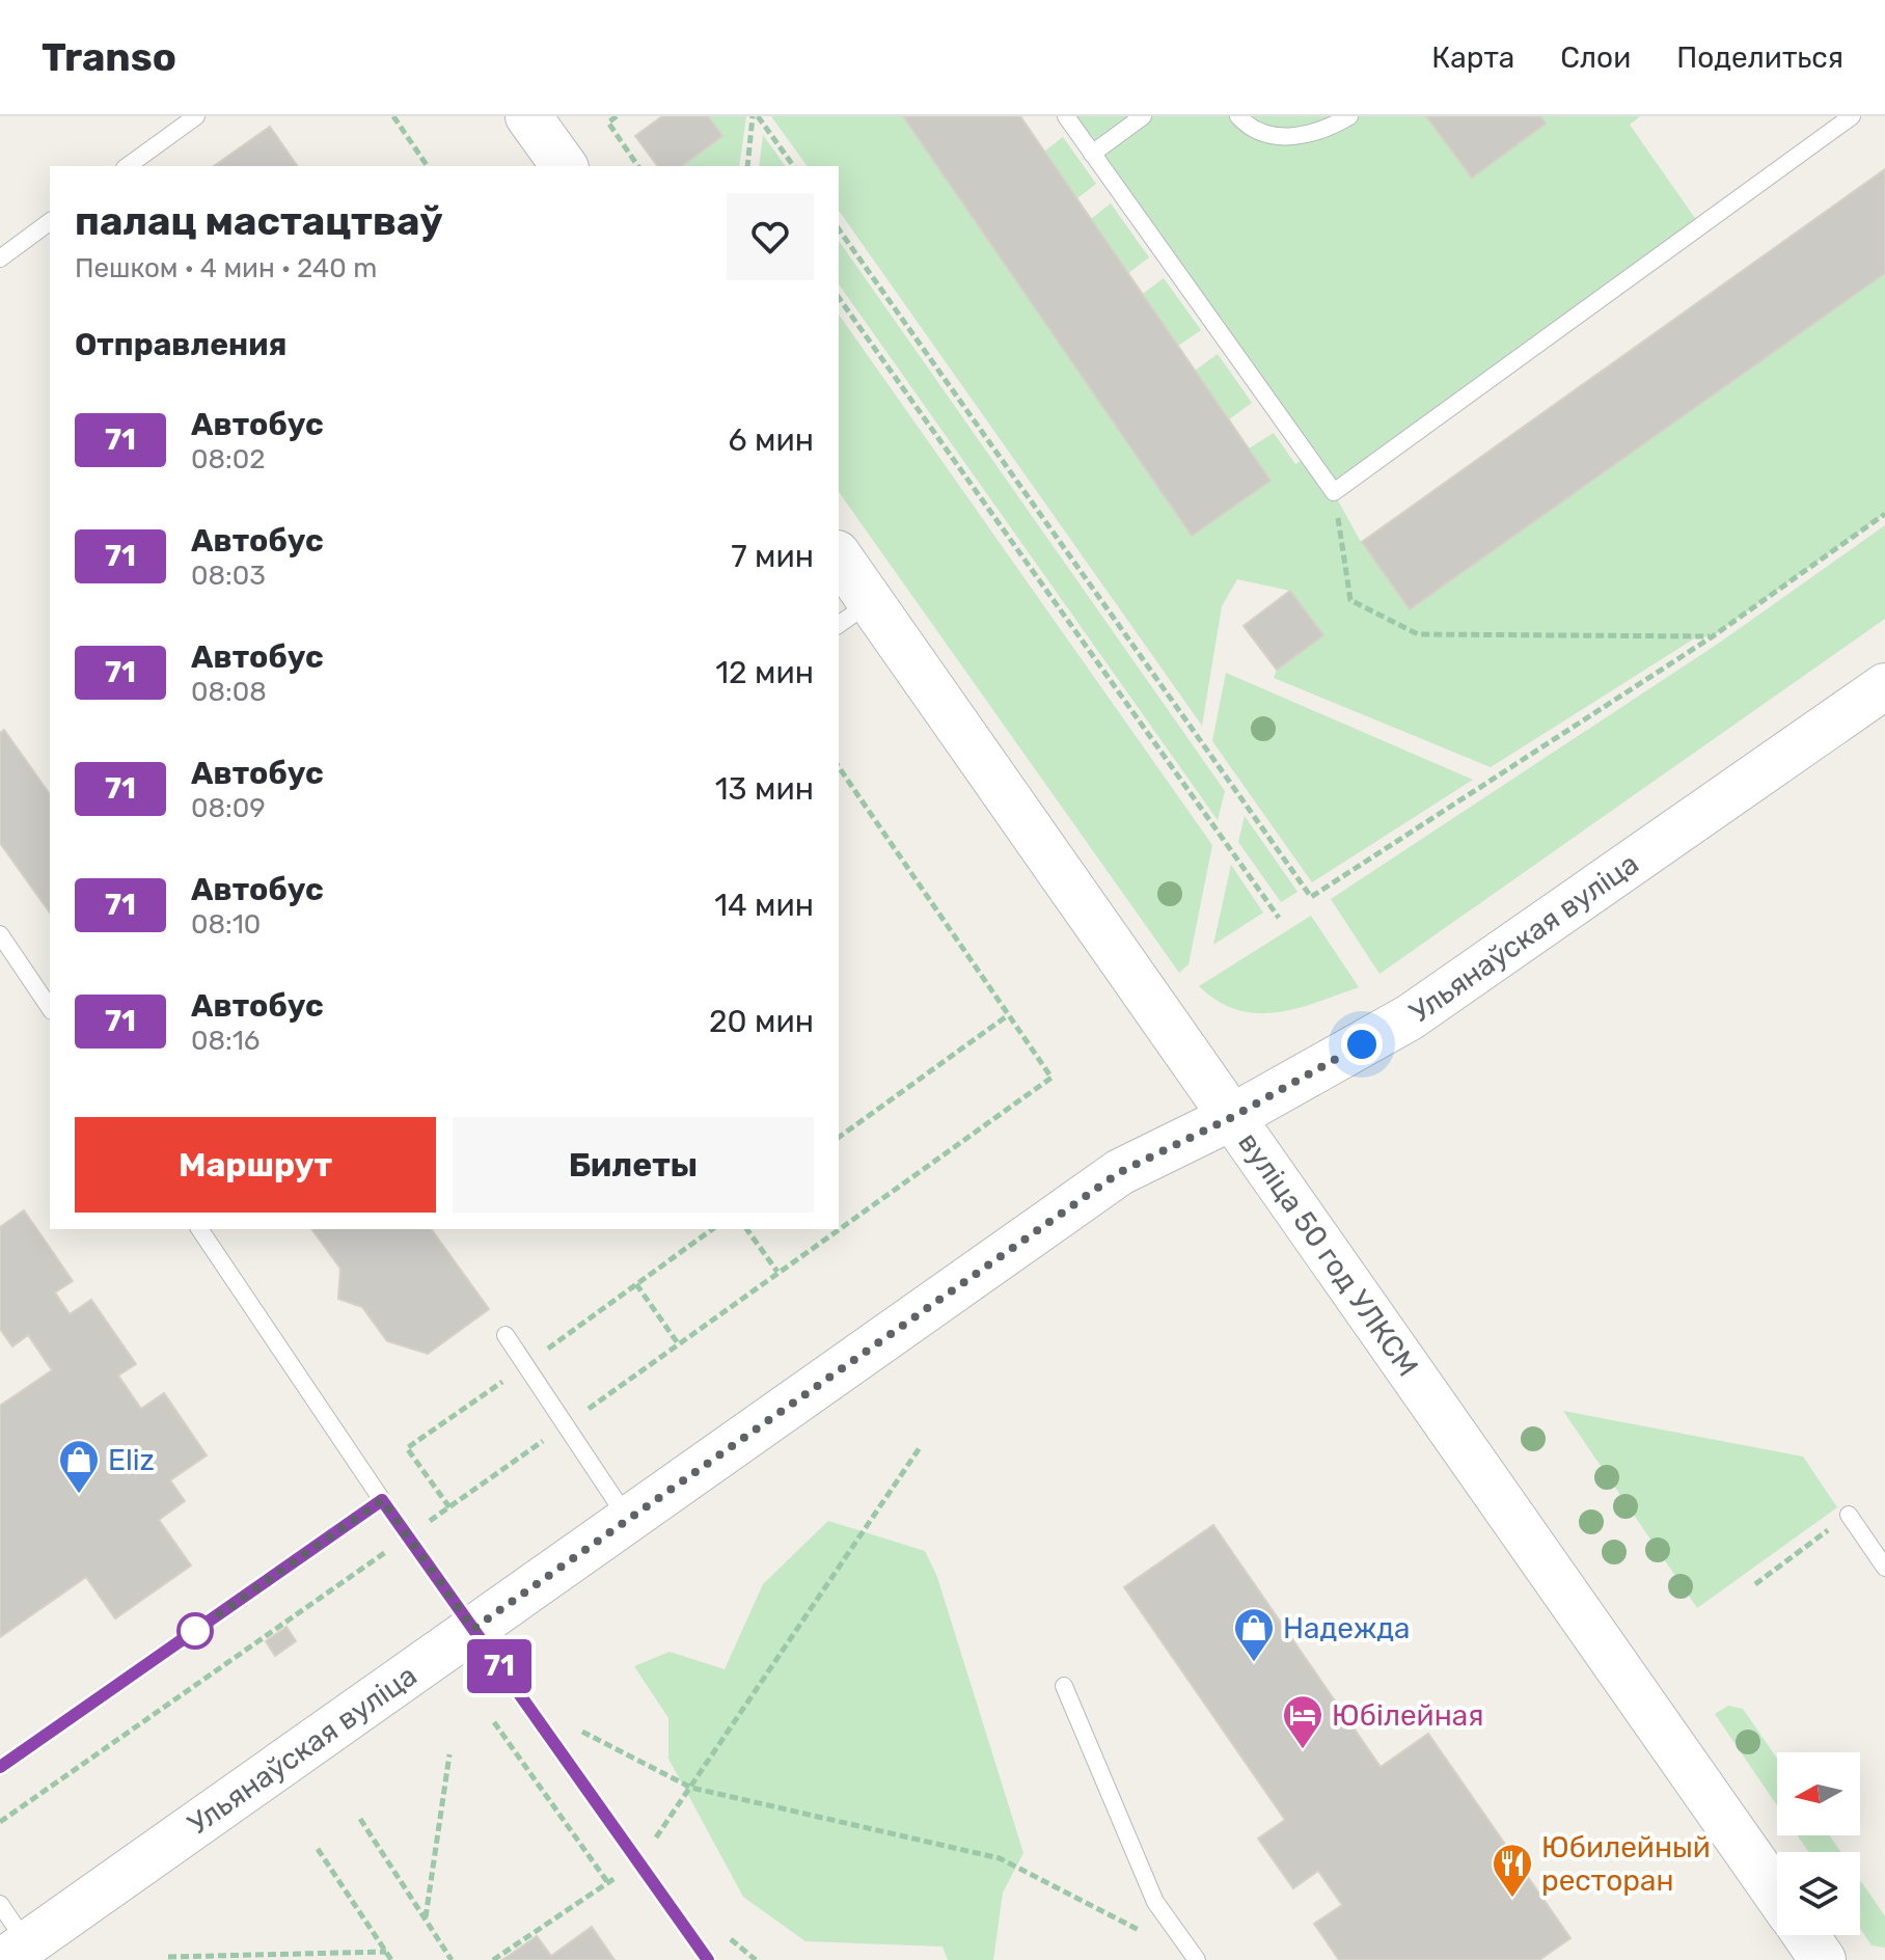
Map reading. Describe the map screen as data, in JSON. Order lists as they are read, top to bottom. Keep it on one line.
{"streets":{"main road":["Ульянаўская вуліца","вуліца 50 год УЛКСМ"]},"crossings":[["Ульянаўская вуліца","вуліца 50 год УЛКСМ"]],"places":{"shop":["Eliz","Надежда"],"hotel":["Юбілейная"],"restaurant":["Юбилейный ресторан"]},"lines":["bus line 71"],"north":"left","page":{"header":"Transo","nav":["Карта","Слои","Поделиться"],"on_map":"71","heading":[["палац мастацтваў","Пешком · 4 мин · 240 m"],"Отправления"],"list":[{"mark":"71","name":"Автобус","note":"08:02","value":"6 мин"},{"mark":"71","name":"Автобус","note":"08:03","value":"7 мин"},{"mark":"71","name":"Автобус","note":"08:08","value":"12 мин"},{"mark":"71","name":"Автобус","note":"08:09","value":"13 мин"},{"mark":"71","name":"Автобус","note":"08:10","value":"14 мин"},{"mark":"71","name":"Автобус","note":"08:16","value":"20 мин"}],"buttons":["Маршрут","Билеты"]}}
